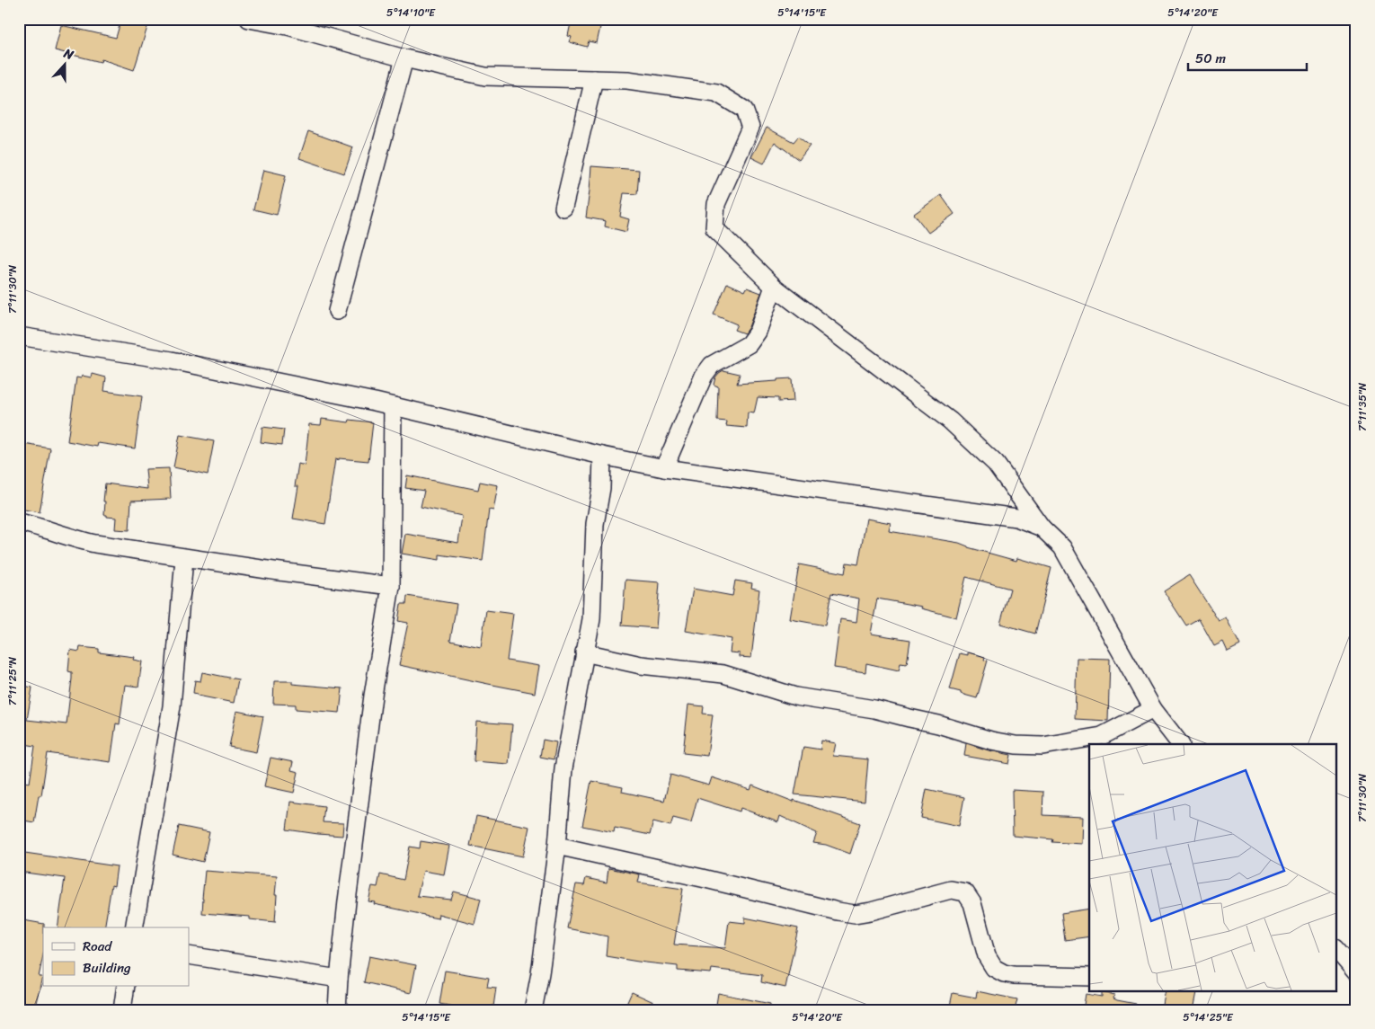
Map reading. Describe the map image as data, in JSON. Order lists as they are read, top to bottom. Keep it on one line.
{"legend":["Road","Building"],"scale_bar":"50 m","north":"top","coordinates":["5°14'10\"E","5°14'15\"E","5°14'20\"E","7°11'30\"N","7°11'35\"N","7°11'25\"N","5°14'25\"E"]}
